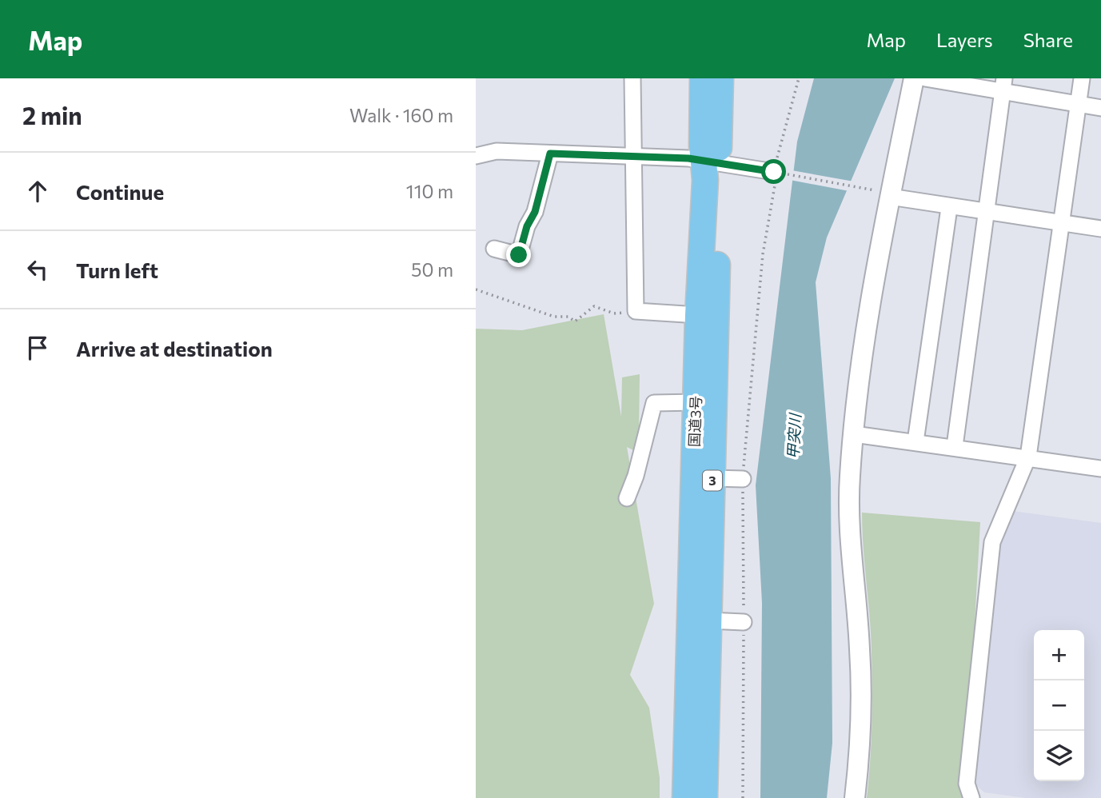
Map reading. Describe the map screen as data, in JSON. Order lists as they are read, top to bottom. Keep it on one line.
{"streets":{"highway":["国道3号","3"]},"water":["甲突川"],"page":{"header":"Map","nav":["Map","Layers","Share"],"heading":["2 min","Walk · 160 m"],"list":[["Continue","110 m"],["Turn left","50 m"],"Arrive at destination"],"map_buttons":["+","−"]}}
